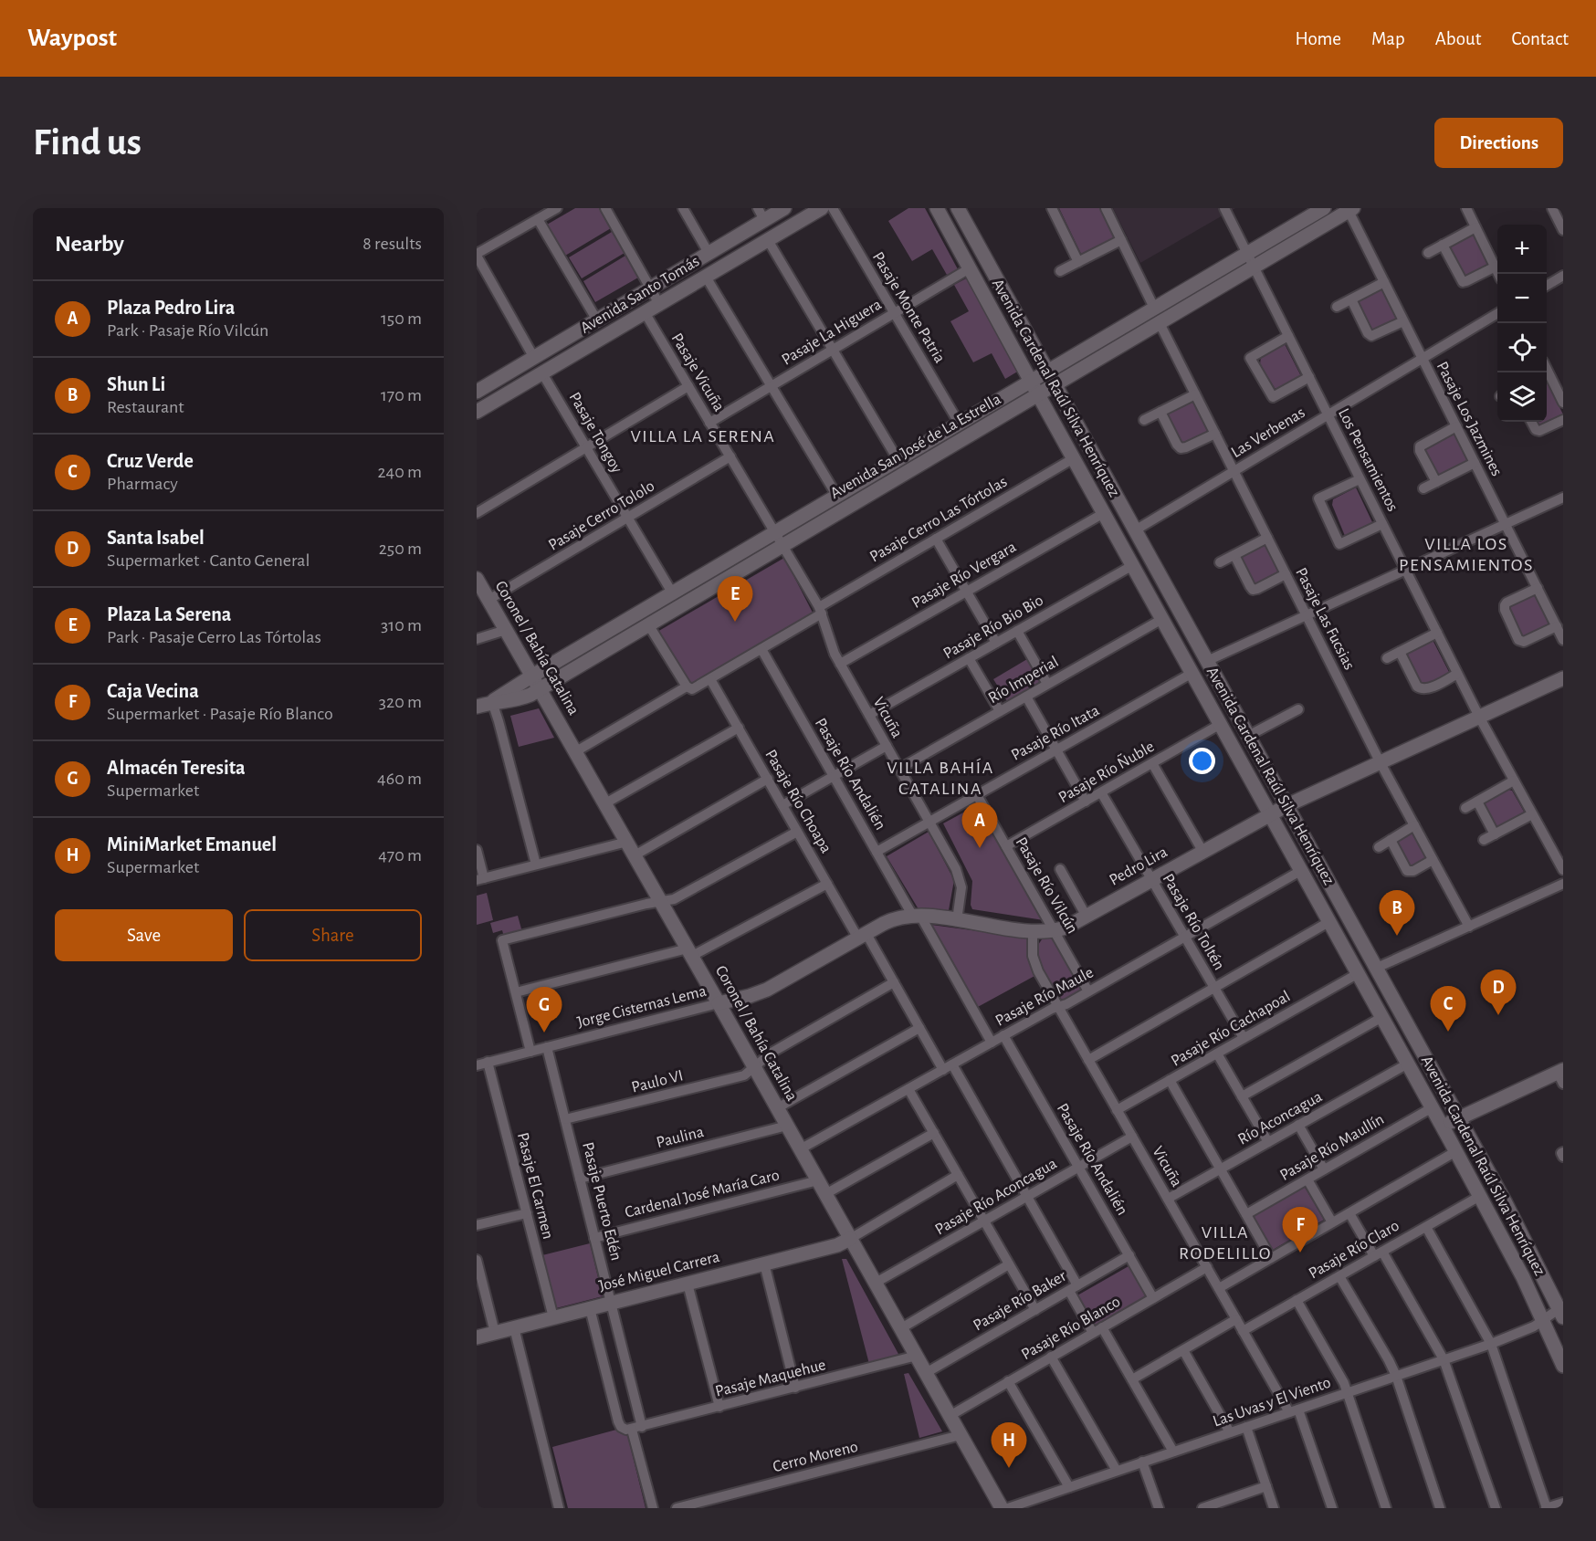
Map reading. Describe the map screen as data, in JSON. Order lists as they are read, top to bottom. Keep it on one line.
{"streets":{"main road":["Avenida Santo Tomás","Avenida Cardenal Raúl Silva Henríquez","Avenida San José de La Estrella","Coronel / Bahía Catalina","Pedro Lira","José Miguel Carrera"],"street":["Pasaje Monte Patria","Pasaje La Higuera","Pasaje Vicuña","Pasaje Los Jazmines","Pasaje Tongoy","Las Verbenas","Los Pensamientos","Pasaje Cerro Tololo","Pasaje Cerro Las Tórtolas","Pasaje Río Vergara","Pasaje Las Fucsias","Pasaje Río Bio Bio","Río Imperial","Vicuña","Pasaje Río Itata","Pasaje Río Ñuble","Pasaje Río Andalién","Pasaje Río Choapa","Pasaje Río Vilcún","Pasaje Río Toltén","Pasaje Río Maule","Jorge Cisternas Lema","Pasaje Río Cachapoal","Paulo VI","Río Aconcagua","Paulina","Pasaje Río Maullín","Pasaje El Carmen","Cardenal José María Caro","Pasaje Río Aconcagua","Pasaje Puerto Edén","Pasaje Río Claro","Pasaje Río Baker","Pasaje Río Blanco","Pasaje Maquehue","Las Uvas y El Viento","Cerro Moreno"]},"crossings":[["Avenida Santo Tomás","Pasaje Vicuña"],["Avenida Santo Tomás","Pasaje Tongoy"],["Pasaje Monte Patria","Pasaje La Higuera"],["Pasaje Monte Patria","Avenida San José de La Estrella"],["Pasaje La Higuera","Pasaje Vicuña"],["Pasaje La Higuera","Avenida Cardenal Raúl Silva Henríquez"],["Pasaje Vicuña","Avenida San José de La Estrella"],["Pasaje Vicuña","Pasaje Cerro Tololo"],["Pasaje Vicuña","Vicuña"],["Avenida Cardenal Raúl Silva Henríquez","Las Verbenas"],["Avenida Cardenal Raúl Silva Henríquez","Avenida San José de La Estrella"],["Avenida Cardenal Raúl Silva Henríquez","Pasaje Cerro Las Tórtolas"],["Avenida Cardenal Raúl Silva Henríquez","Pasaje Río Vergara"],["Avenida Cardenal Raúl Silva Henríquez","Pasaje Río Bio Bio"],["Avenida Cardenal Raúl Silva Henríquez","Río Imperial"],["Avenida Cardenal Raúl Silva Henríquez","Pasaje Río Itata"],["Avenida Cardenal Raúl Silva Henríquez","Pasaje Río Ñuble"],["Avenida Cardenal Raúl Silva Henríquez","Pedro Lira"],["Avenida Cardenal Raúl Silva Henríquez","Pasaje Río Maule"],["Avenida Cardenal Raúl Silva Henríquez","Pasaje Río Cachapoal"],["Avenida Cardenal Raúl Silva Henríquez","Río Aconcagua"],["Avenida Cardenal Raúl Silva Henríquez","Pasaje Río Maullín"],["Avenida Cardenal Raúl Silva Henríquez","Pasaje Río Claro"],["Avenida Cardenal Raúl Silva Henríquez","Las Uvas y El Viento"],["Pasaje Los Jazmines","Las Verbenas"],["Pasaje Los Jazmines","Avenida San José de La Estrella"],["Pasaje Tongoy","Avenida San José de La Estrella"],["Pasaje Tongoy","Pasaje Cerro Tololo"],["Las Verbenas","Los Pensamientos"],["Las Verbenas","Pasaje Las Fucsias"],["Avenida San José de La Estrella","Los Pensamientos"],["Avenida San José de La Estrella","Pasaje Las Fucsias"],["Avenida San José de La Estrella","Coronel / Bahía Catalina"],["Avenida San José de La Estrella","Vicuña"],["Los Pensamientos","Pedro Lira"],["Pasaje Cerro Tololo","Coronel / Bahía Catalina"],["Pasaje Cerro Las Tórtolas","Coronel / Bahía Catalina"],["Pasaje Cerro Las Tórtolas","Vicuña"],["Pasaje Cerro Las Tórtolas","Pasaje Río Andalién"],["Pasaje Cerro Las Tórtolas","Pasaje Río Choapa"],["Pasaje Río Vergara","Vicuña"],["Pasaje Las Fucsias","Pedro Lira"],["Pasaje Río Bio Bio","Vicuña"],["Coronel / Bahía Catalina","Pedro Lira"],["Coronel / Bahía Catalina","Pasaje Río Maule"],["Coronel / Bahía Catalina","Jorge Cisternas Lema"],["Coronel / Bahía Catalina","Paulo VI"],["Coronel / Bahía Catalina","Paulina"],["Coronel / Bahía Catalina","Cardenal José María Caro"],["Coronel / Bahía Catalina","Pasaje Río Aconcagua"],["Coronel / Bahía Catalina","José Miguel Carrera"],["Coronel / Bahía Catalina","Pasaje Río Baker"],["Coronel / Bahía Catalina","Pasaje Río Blanco"],["Coronel / Bahía Catalina","Pasaje Maquehue"],["Coronel / Bahía Catalina","Cerro Moreno"],["Río Imperial","Vicuña"],["Vicuña","Pasaje Río Itata"],["Vicuña","Pedro Lira"],["Vicuña","Pasaje Río Maule"],["Vicuña","Pasaje Río Cachapoal"],["Vicuña","Río Aconcagua"],["Vicuña","Pasaje Río Aconcagua"],["Vicuña","Pasaje Río Claro"],["Vicuña","Pasaje Río Blanco"],["Vicuña","Las Uvas y El Viento"],["Pasaje Río Itata","Pasaje Río Andalién"],["Pasaje Río Itata","Pasaje Río Vilcún"],["Pasaje Río Ñuble","Pasaje Río Vilcún"],["Pasaje Río Ñuble","Pasaje Río Toltén"],["Pasaje Río Andalién","Pedro Lira"],["Pasaje Río Andalién","Pasaje Río Maule"],["Pasaje Río Andalién","Pasaje Río Aconcagua"],["Pasaje Río Andalién","Pasaje Río Baker"],["Pasaje Río Andalién","Pasaje Río Blanco"],["Pasaje Río Choapa","Pedro Lira"],["Pasaje Río Choapa","Pasaje Río Maule"],["Pasaje Río Choapa","Paulo VI"],["Pasaje Río Choapa","Pasaje Río Aconcagua"],["Pasaje Río Choapa","Pasaje Río Baker"],["Pasaje Río Choapa","Pasaje Río Blanco"],["Pasaje Río Choapa","Las Uvas y El Viento"],["Pedro Lira","Pasaje Río Vilcún"],["Pedro Lira","Pasaje Río Toltén"],["Pedro Lira","Jorge Cisternas Lema"],["Pasaje Río Vilcún","Pasaje Río Maule"],["Pasaje Río Toltén","Pasaje Río Maule"],["Pasaje Río Toltén","Pasaje Río Cachapoal"],["Jorge Cisternas Lema","Pasaje El Carmen"],["Jorge Cisternas Lema","Pasaje Puerto Edén"],["Paulo VI","Pasaje Puerto Edén"],["Paulina","Pasaje Puerto Edén"],["Pasaje El Carmen","José Miguel Carrera"],["Cardenal José María Caro","Pasaje Puerto Edén"],["Pasaje Puerto Edén","José Miguel Carrera"],["Pasaje Puerto Edén","Pasaje Maquehue"]],"districts":["VILLA LA SERENA","VILLA LOS PENSAMIENTOS","VILLA BAHÍA CATALINA","VILLA RODELILLO"],"page":{"header":"Waypost","nav":["Home","Map","About","Contact"],"buttons":["Directions",["Save","Share"]],"title":"Find us","heading":["Nearby","8 results"],"map_buttons":["+","−"],"list":[{"mark":"A","name":"Plaza Pedro Lira","note":"Park · Pasaje Río Vilcún","value":"150 m"},{"mark":"B","name":"Shun Li","note":"Restaurant","value":"170 m"},{"mark":"C","name":"Cruz Verde","note":"Pharmacy","value":"240 m"},{"mark":"D","name":"Santa Isabel","note":"Supermarket · Canto General","value":"250 m"},{"mark":"E","name":"Plaza La Serena","note":"Park · Pasaje Cerro Las Tórtolas","value":"310 m"},{"mark":"F","name":"Caja Vecina","note":"Supermarket · Pasaje Río Blanco","value":"320 m"},{"mark":"G","name":"Almacén Teresita","note":"Supermarket","value":"460 m"},{"mark":"H","name":"MiniMarket Emanuel","note":"Supermarket","value":"470 m"}],"pins":["E","A","B","D","C","G","F","H"]}}
